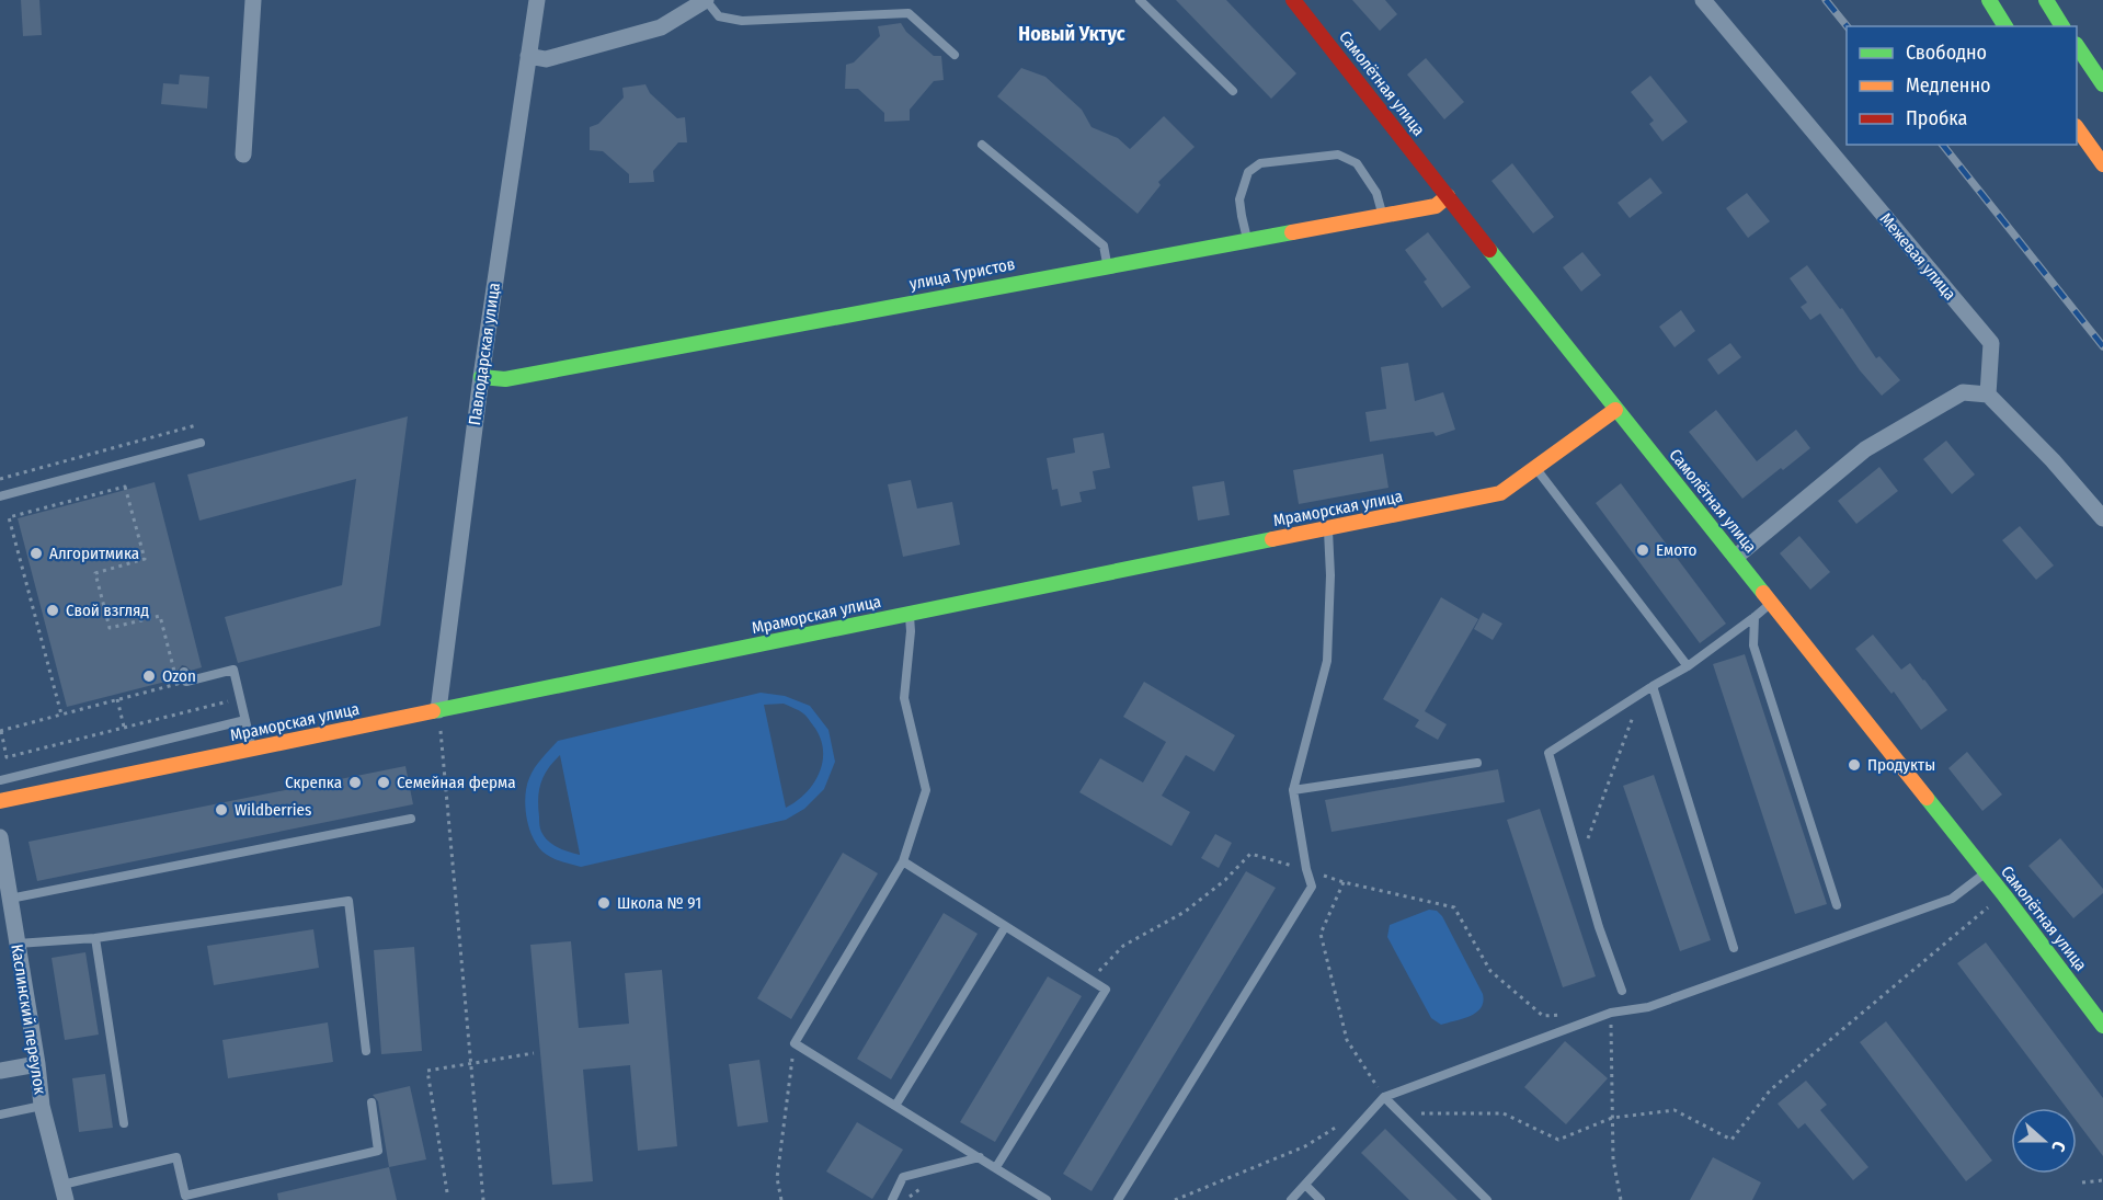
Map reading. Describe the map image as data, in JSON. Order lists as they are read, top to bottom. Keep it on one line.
{"streets":{"street":["Самолётная улица","Межевая улица","улица Туристов","Павлодарская улица","Мраморская улица","Каслинский переулок"]},"crossings":[["Самолётная улица","улица Туристов"],["Самолётная улица","Мраморская улица"],["улица Туристов","Павлодарская улица"],["Павлодарская улица","Мраморская улица"]],"districts":["Новый Уктус"],"places":["Емото","Алгоритмика","Свой взгляд","Ozon","Продукты","Скрепка","Семейная ферма","Wildberries","Школа № 91"],"legend":["Свободно","Медленно","Пробка"],"north":"right"}
